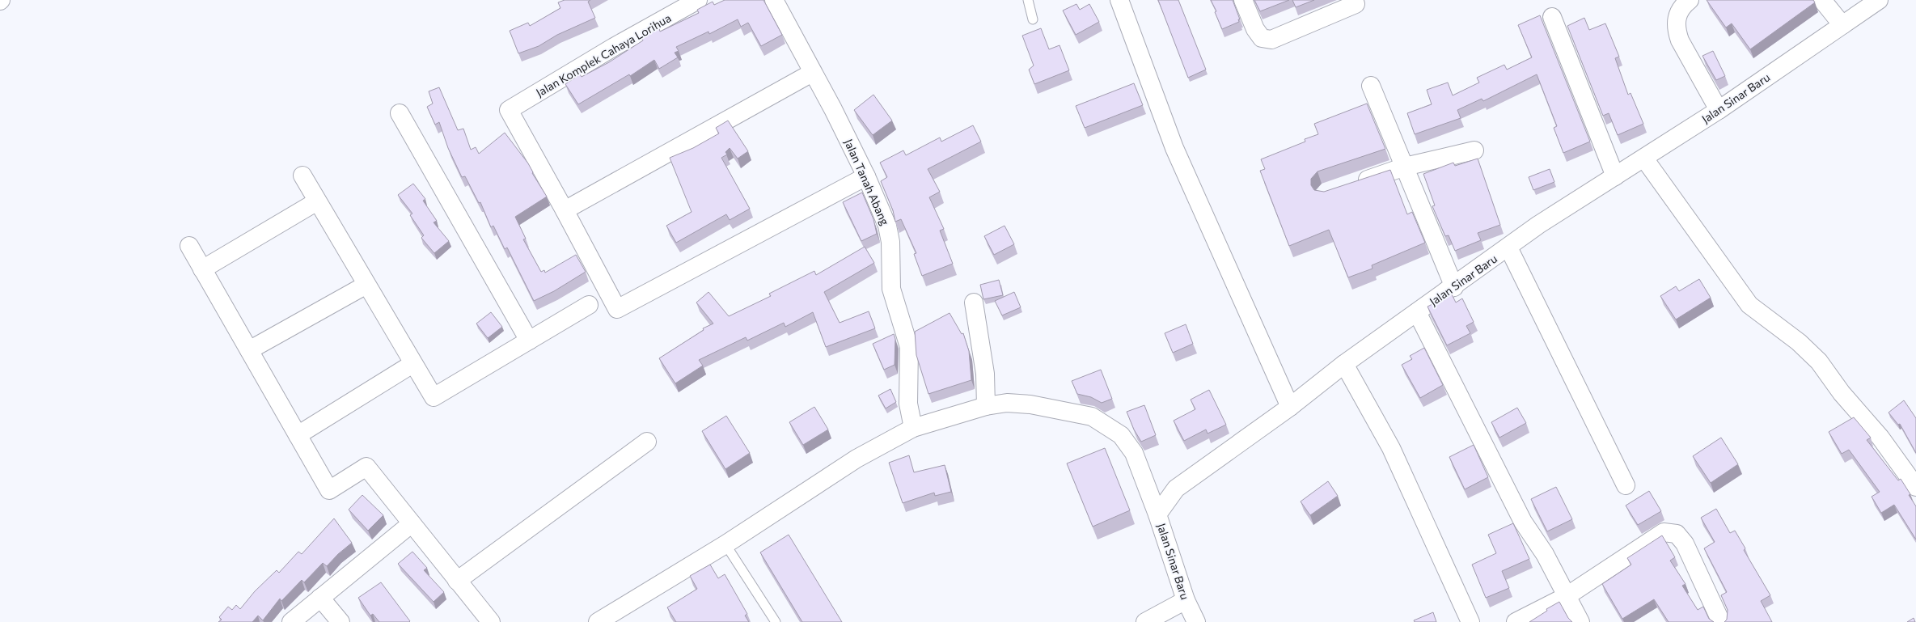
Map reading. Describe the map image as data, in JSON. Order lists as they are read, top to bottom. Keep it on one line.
{"streets":{"street":["Jalan Komplek Cahaya Lorihua","Jalan Sinar Baru","Jalan Tanah Abang"]}}
